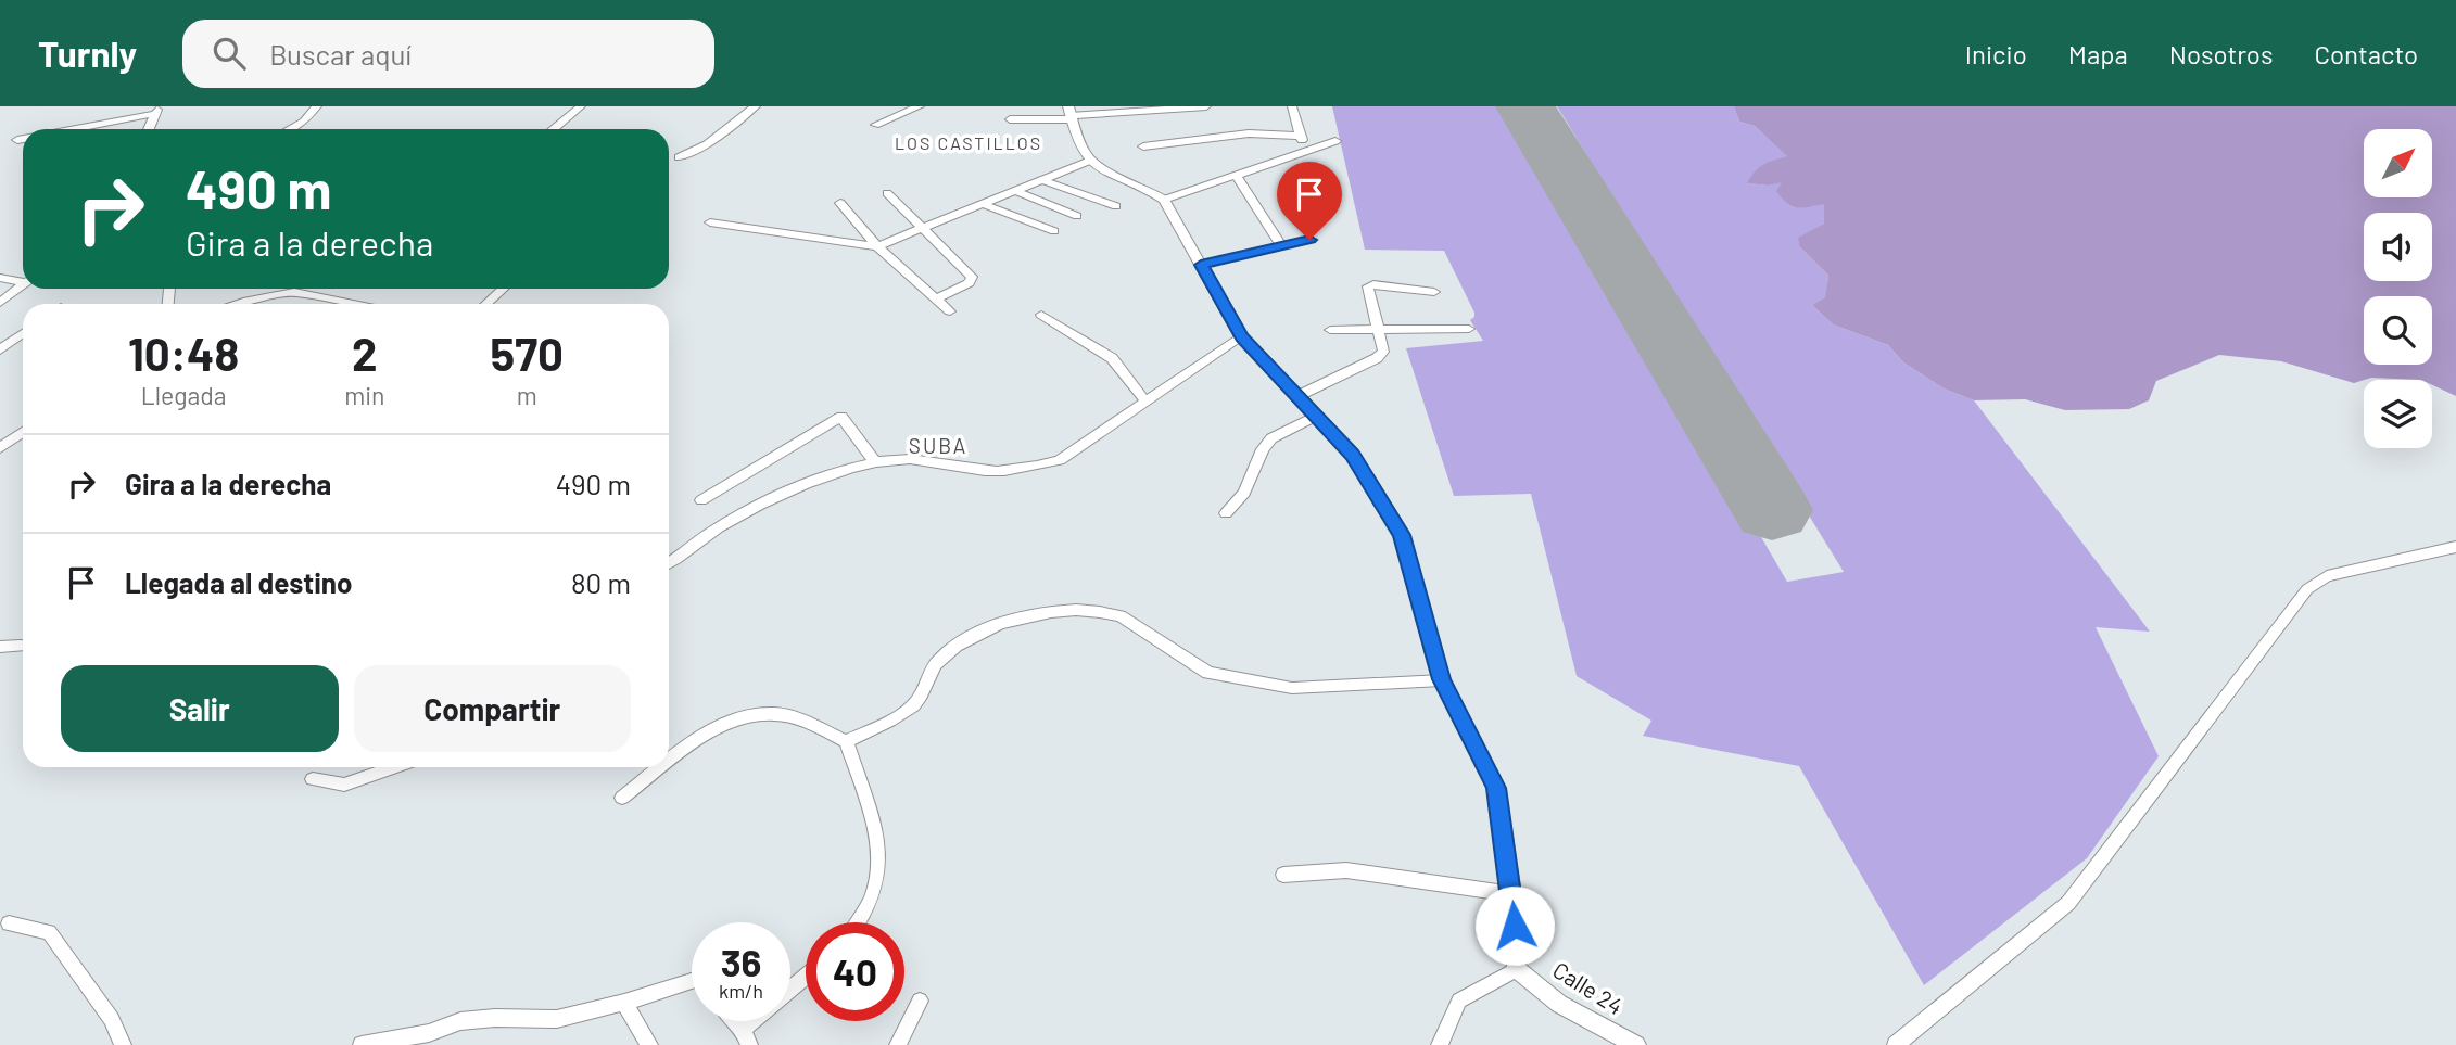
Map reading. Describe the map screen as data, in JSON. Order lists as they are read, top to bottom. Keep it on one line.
{"streets":{"street":["Calle 24"]},"districts":["LOS CASTILLOS","SUBA"],"north":"top right","page":{"header":"Turnly","search":"Buscar aquí","nav":["Inicio","Mapa","Nosotros","Contacto"],"turn":["490 m","Gira a la derecha"],"eta":["10:48","Llegada","2","min","570","m"],"list":[{"name":"Gira a la derecha","value":"490 m"},{"name":"Llegada al destino","value":"80 m"}],"buttons":["Salir","Compartir"],"speed":"36 km/h","limit":"40"}}
